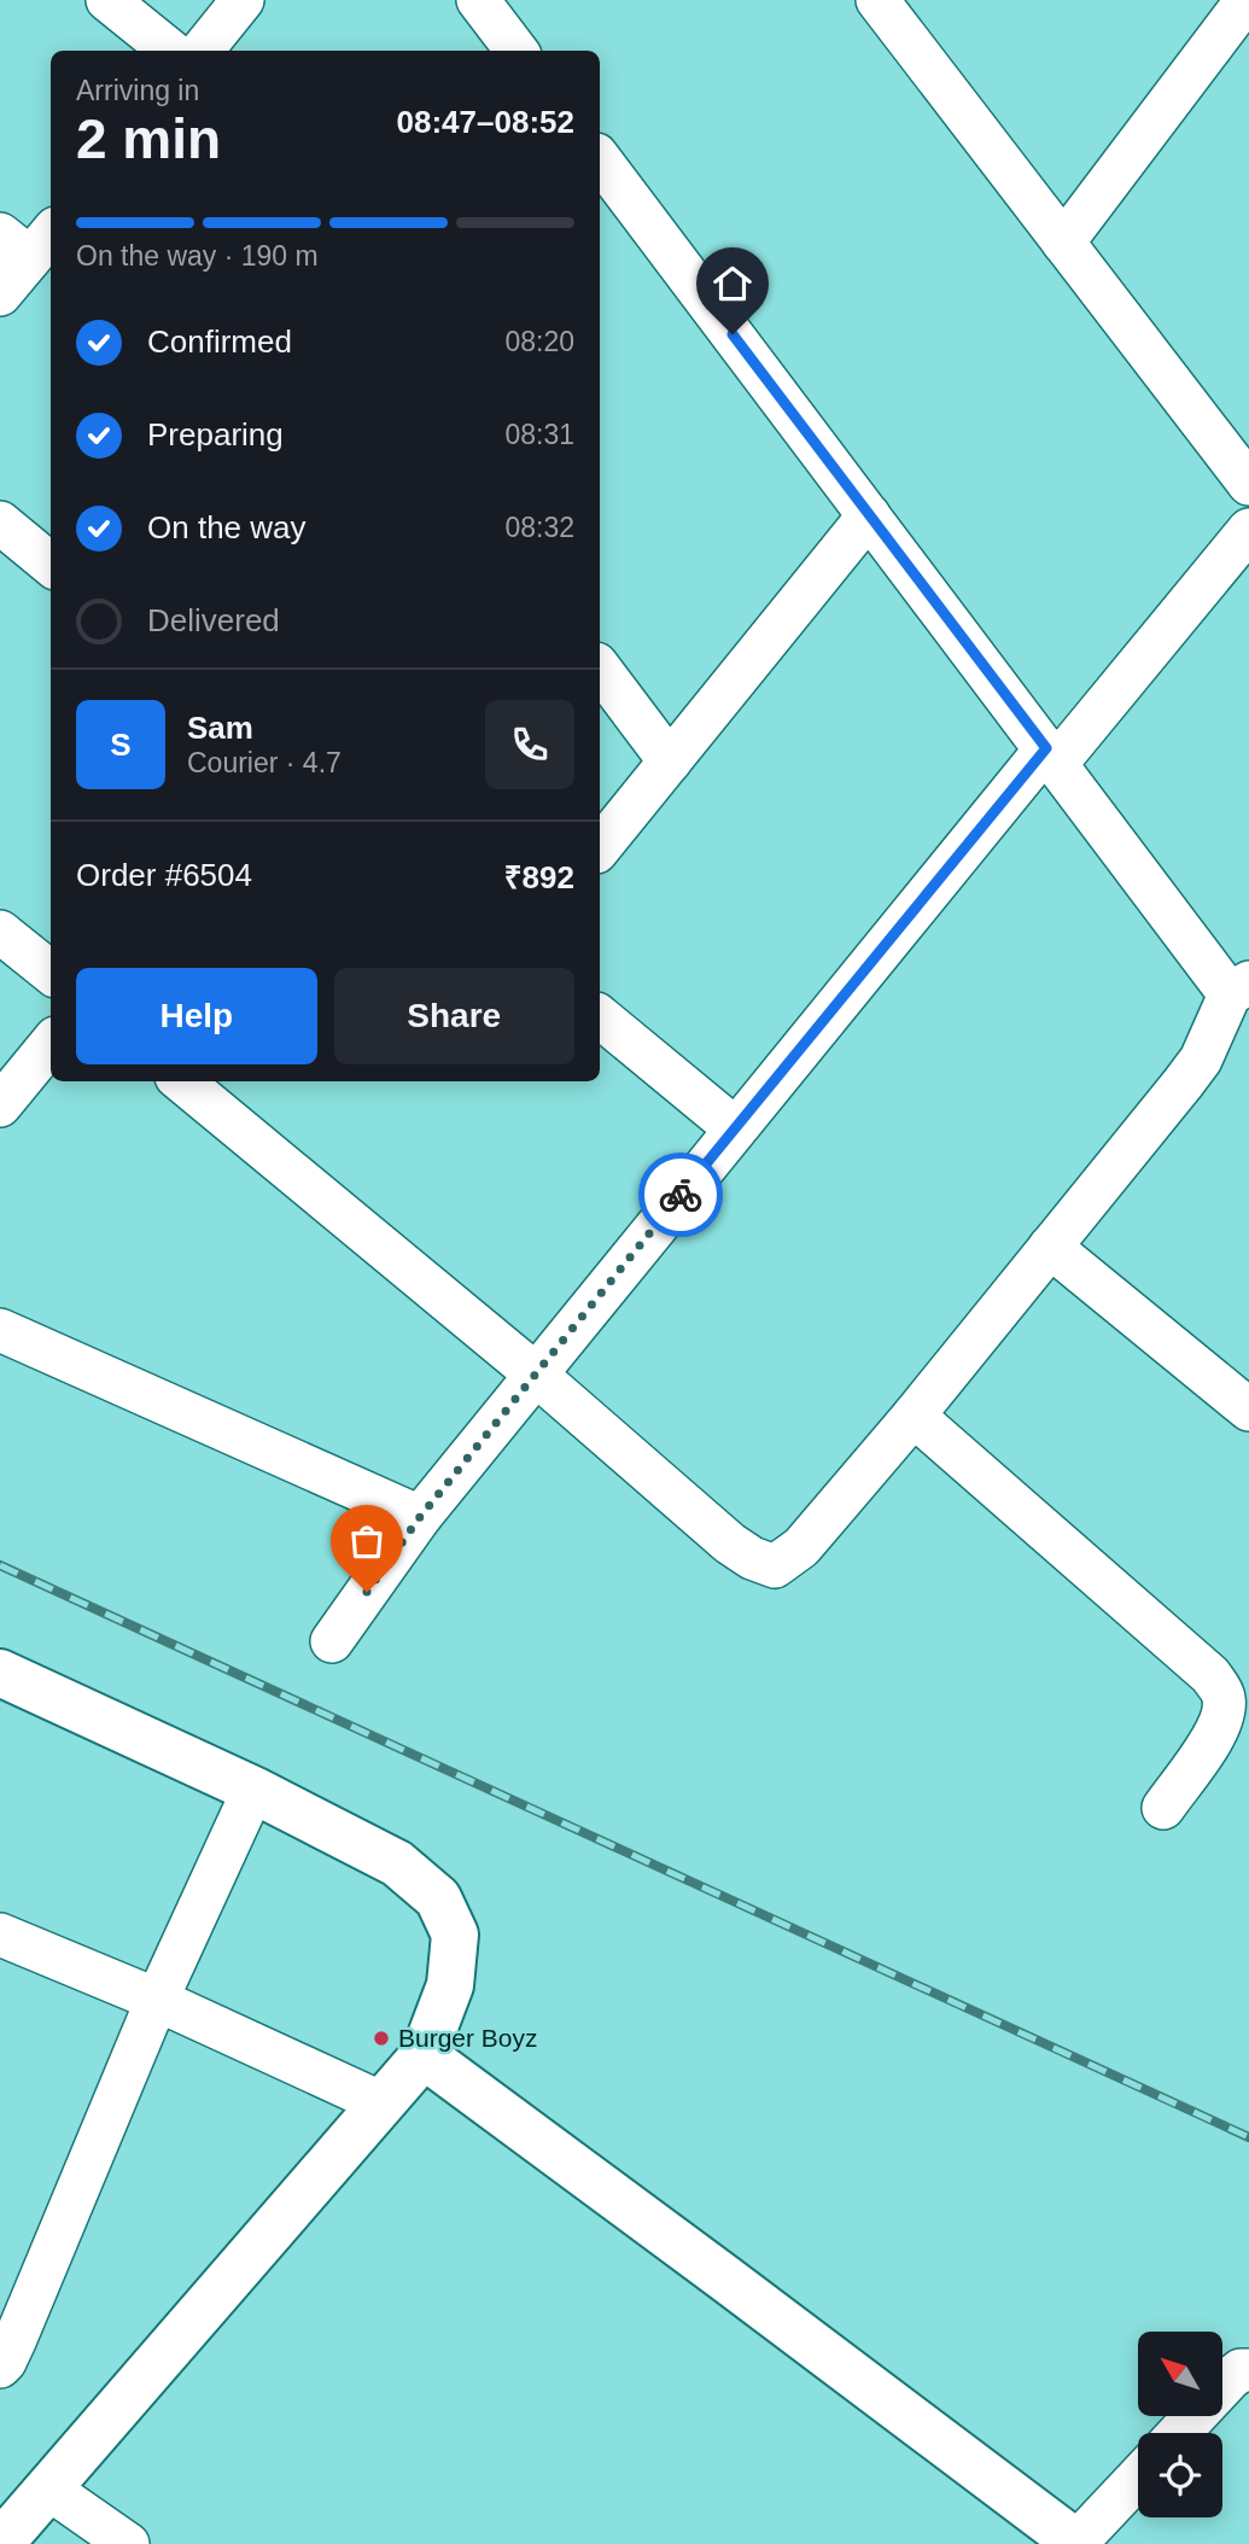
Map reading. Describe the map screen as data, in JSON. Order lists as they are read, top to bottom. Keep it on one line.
{"places":["Burger Boyz"],"north":"top left","page":{"heading":["2 min","Arriving in","08:47–08:52"],"panel":["Sam","Courier · 4.7","Order #6504","₹892"],"bar":"On the way · 190 m","list":[["Confirmed","08:20"],["Preparing","08:31"],["On the way","08:32"],"Delivered"],"round":"S","buttons":["Help","Share"]}}
